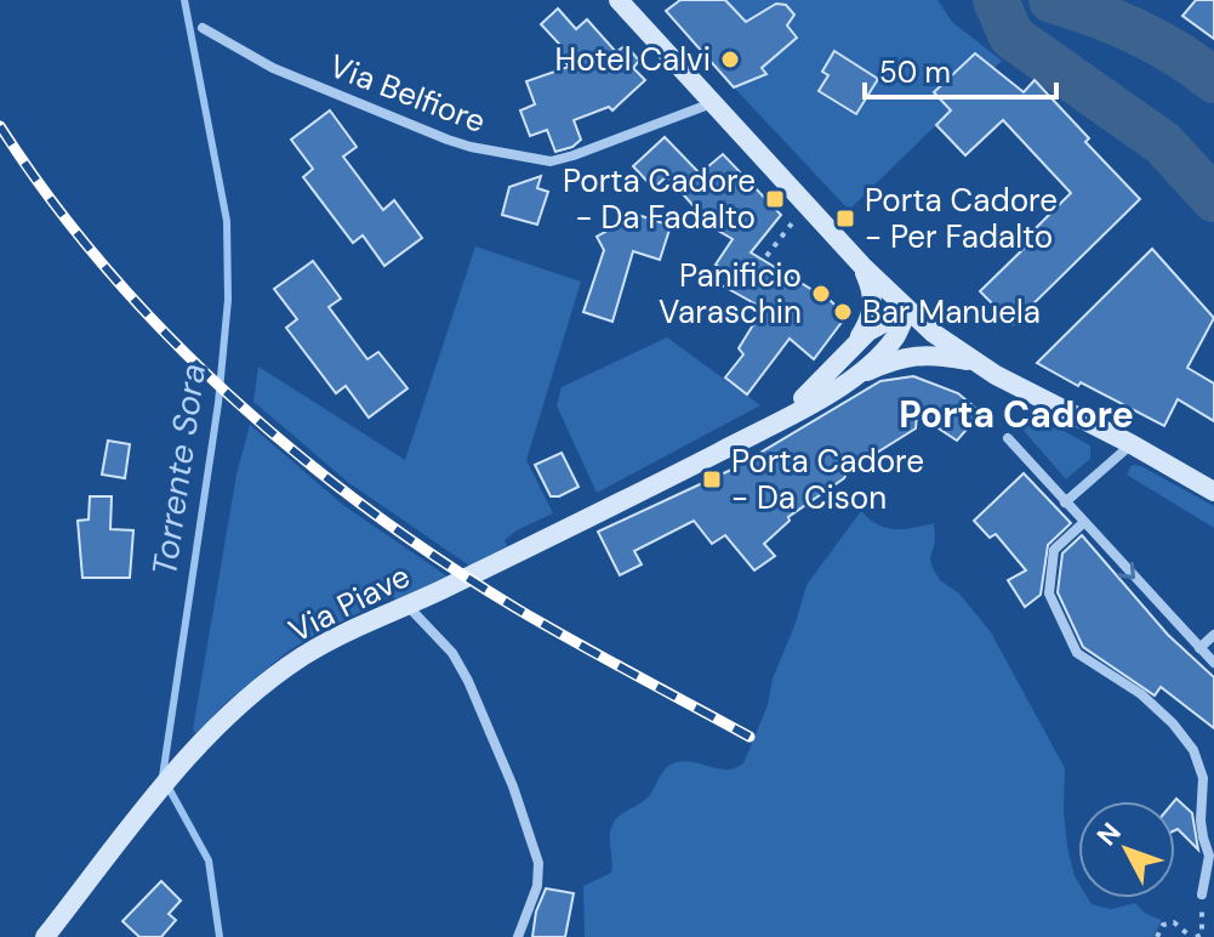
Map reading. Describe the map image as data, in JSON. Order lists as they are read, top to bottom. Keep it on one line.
{"streets":{"main road":["Via Piave"],"street":["Via Belfiore"]},"districts":["Porta Cadore"],"water":["Torrente Sora"],"places":{"other":["Hotel Calvi","Panificio Varaschin","Bar Manuela"],"transit":["Porta Cadore - Da Fadalto","Porta Cadore - Per Fadalto","Porta Cadore - Da Cison"]},"scale_bar":"50 m","north":"top left"}
